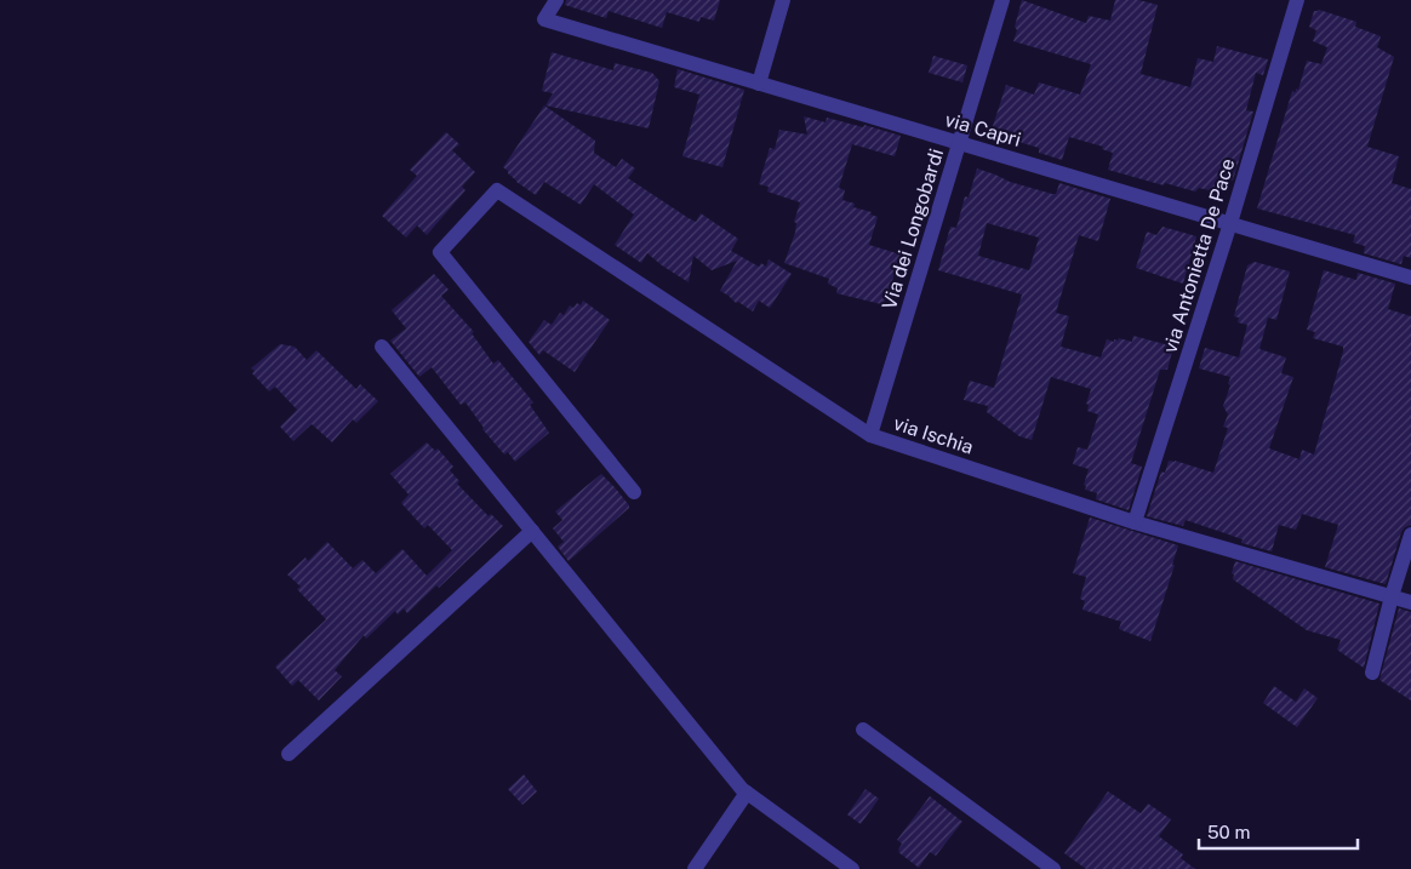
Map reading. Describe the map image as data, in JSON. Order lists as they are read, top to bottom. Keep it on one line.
{"streets":{"street":["via Capri","Via dei Longobardi","via Antonietta De Pace","via Ischia"]},"crossings":[["via Capri","Via dei Longobardi"],["via Capri","via Antonietta De Pace"],["Via dei Longobardi","via Ischia"],["via Antonietta De Pace","via Ischia"]],"scale_bar":"50 m"}
